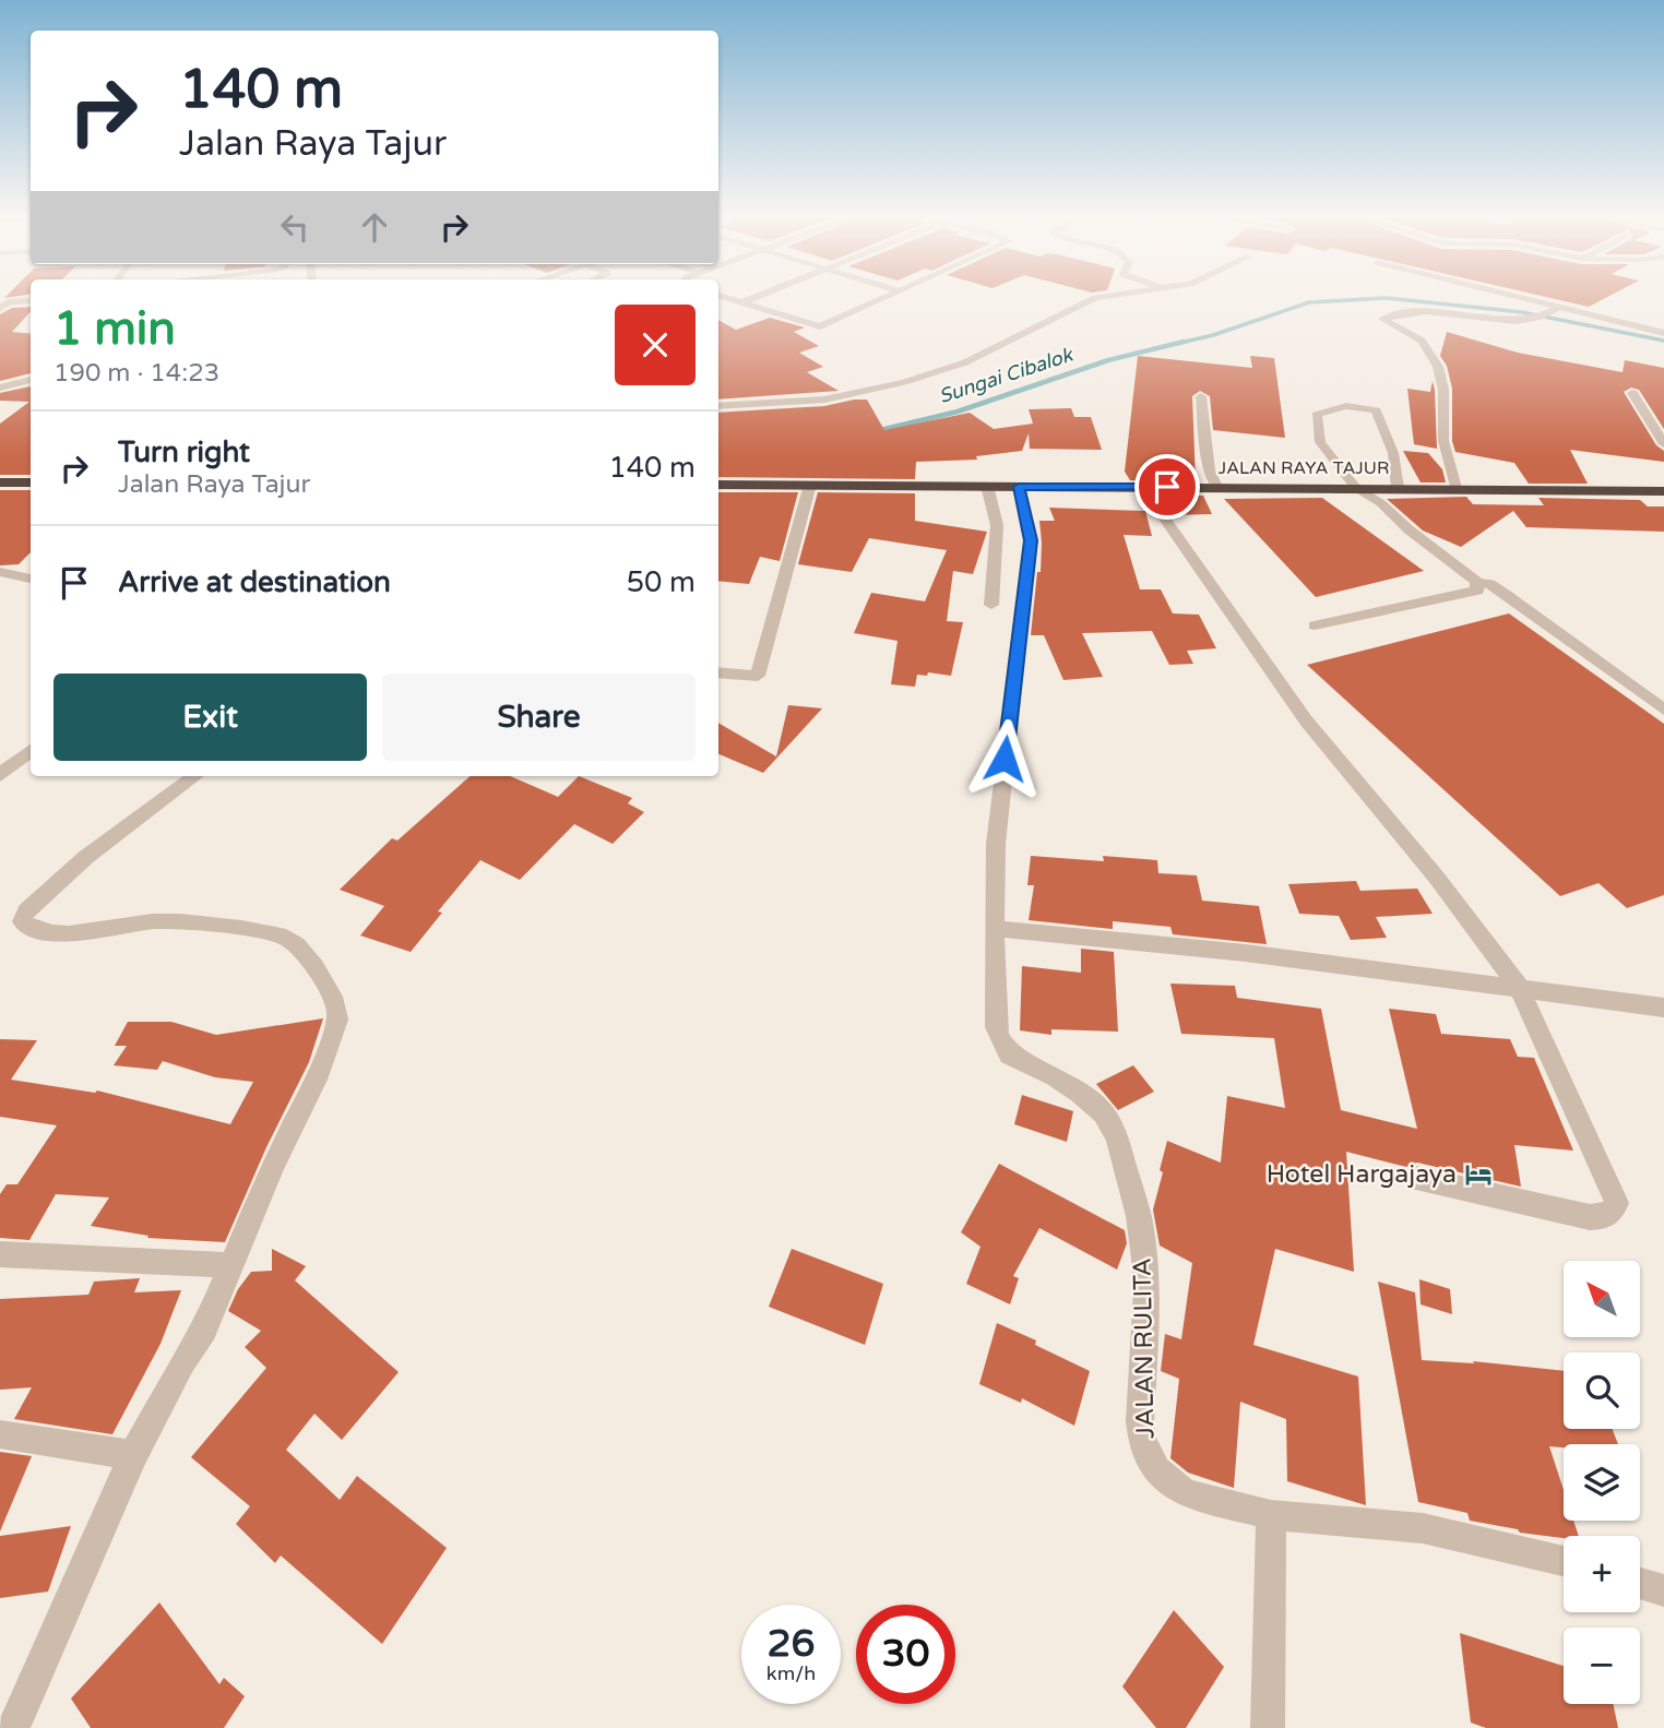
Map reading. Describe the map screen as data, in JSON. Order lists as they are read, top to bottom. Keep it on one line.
{"streets":{"highway":["JALAN RAYA TAJUR"],"street":["JALAN RULITA"]},"crossings":[["JALAN RAYA TAJUR","JALAN RULITA"]],"water":["Sungai Cibalok"],"places":{"hotel":["Hotel Hargajaya"]},"north":"top left","page":{"turn":["140 m","Jalan Raya Tajur"],"heading":["1 min","190 m · 14:23"],"list":[{"name":"Turn right","note":"Jalan Raya Tajur","value":"140 m"},{"name":"Arrive at destination","value":"50 m"}],"buttons":["Exit","Share"],"map_buttons":["+","−"],"speed":"26 km/h","limit":"30"}}
